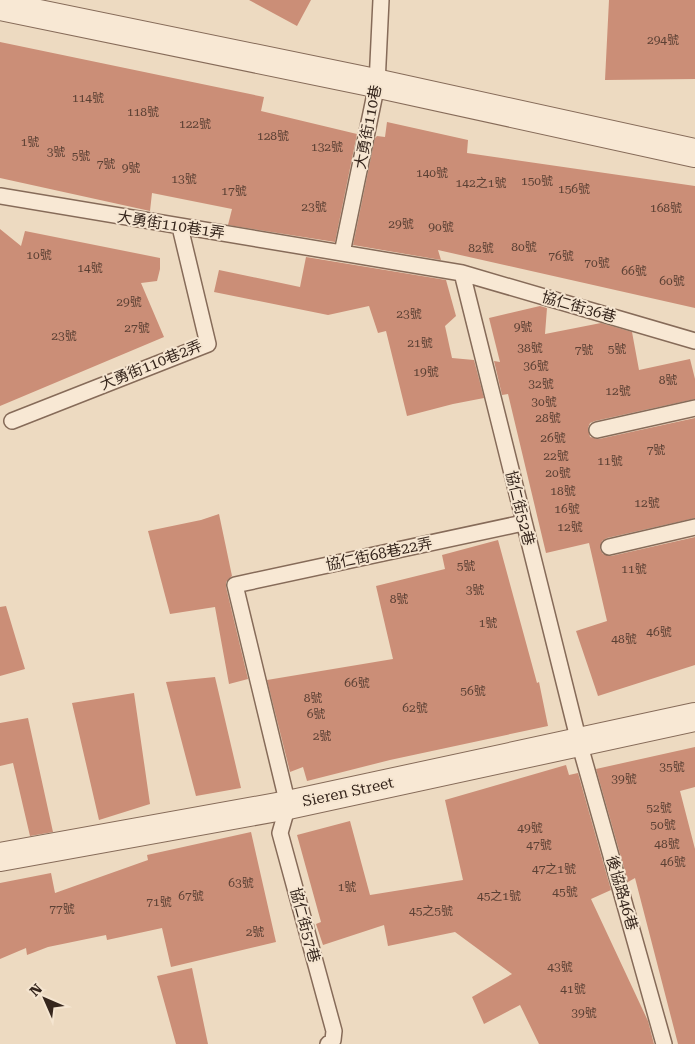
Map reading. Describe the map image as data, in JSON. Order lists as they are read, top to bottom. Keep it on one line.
{"streets":{"street":["Sieren Street"],"lane":["大勇街110巷","大勇街110巷1弄","協仁街36巷","大勇街110巷2弄","協仁街52巷","協仁街68巷22弄","後協路46巷","協仁街57巷"]},"crossings":[["大勇街110巷","大勇街110巷1弄"],["大勇街110巷1弄","協仁街36巷"],["大勇街110巷1弄","大勇街110巷2弄"],["大勇街110巷1弄","協仁街52巷"],["協仁街36巷","協仁街52巷"],["協仁街52巷","協仁街68巷22弄"],["協仁街52巷","Sieren Street"],["協仁街52巷","後協路46巷"],["協仁街68巷22弄","Sieren Street"],["協仁街68巷22弄","協仁街57巷"],["Sieren Street","後協路46巷"],["Sieren Street","協仁街57巷"]],"house_numbers":["294號","114號","118號","122號","128號","1號","132號","3號","5號","7號","9號","140號","13號","150號","142之1號","156號","17號","23號","168號","29號","90號","80號","82號","10號","76號","70號","14號","66號","60號","29號","23號","9號","27號","23號","21號","38號","5號","7號","36號","19號","8號","32號","12號","30號","28號","26號","7號","22號","11號","20號","18號","12號","16號","12號","5號","11號","3號","8號","1號","46號","48號","66號","56號","8號","62號","6號","2號","35號","39號","52號","50號","49號","48號","47號","46號","47之1號","63號","1號","45號","67號","45之1號","71號","77號","45之5號","2號","43號","41號","39號"],"north":"top left"}
